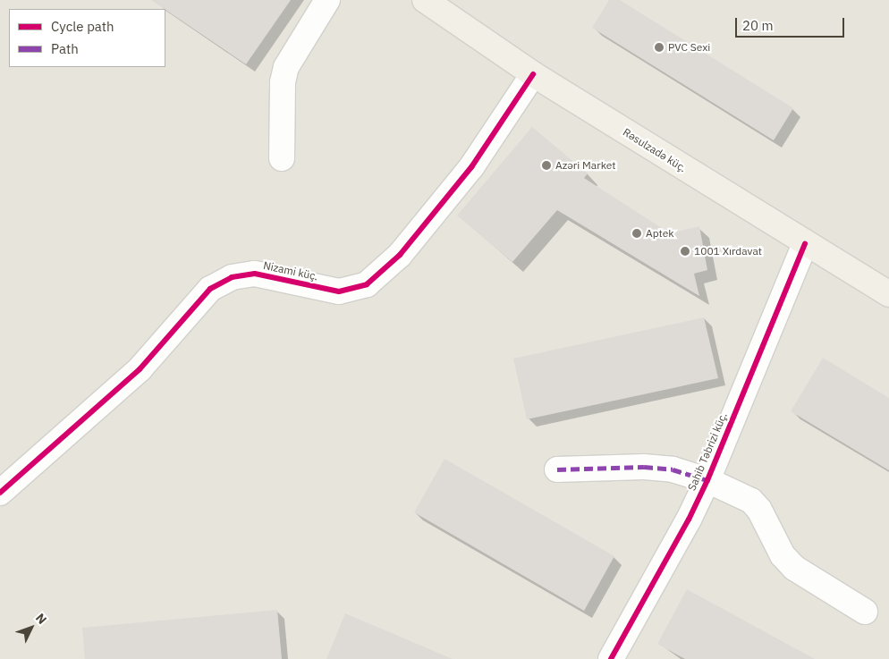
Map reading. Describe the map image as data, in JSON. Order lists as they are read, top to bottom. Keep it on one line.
{"streets":{"main road":["Rəsulzadə küç."],"street":["Nizami küç.","Sahib Təbrizi küç."]},"crossings":[["Rəsulzadə küç.","Nizami küç."],["Rəsulzadə küç.","Sahib Təbrizi küç."]],"places":["PVC Sexi","Azəri Market","Aptek","1001 Xırdavat"],"legend":["Cycle path","Path"],"scale_bar":"20 m","north":"top right"}
